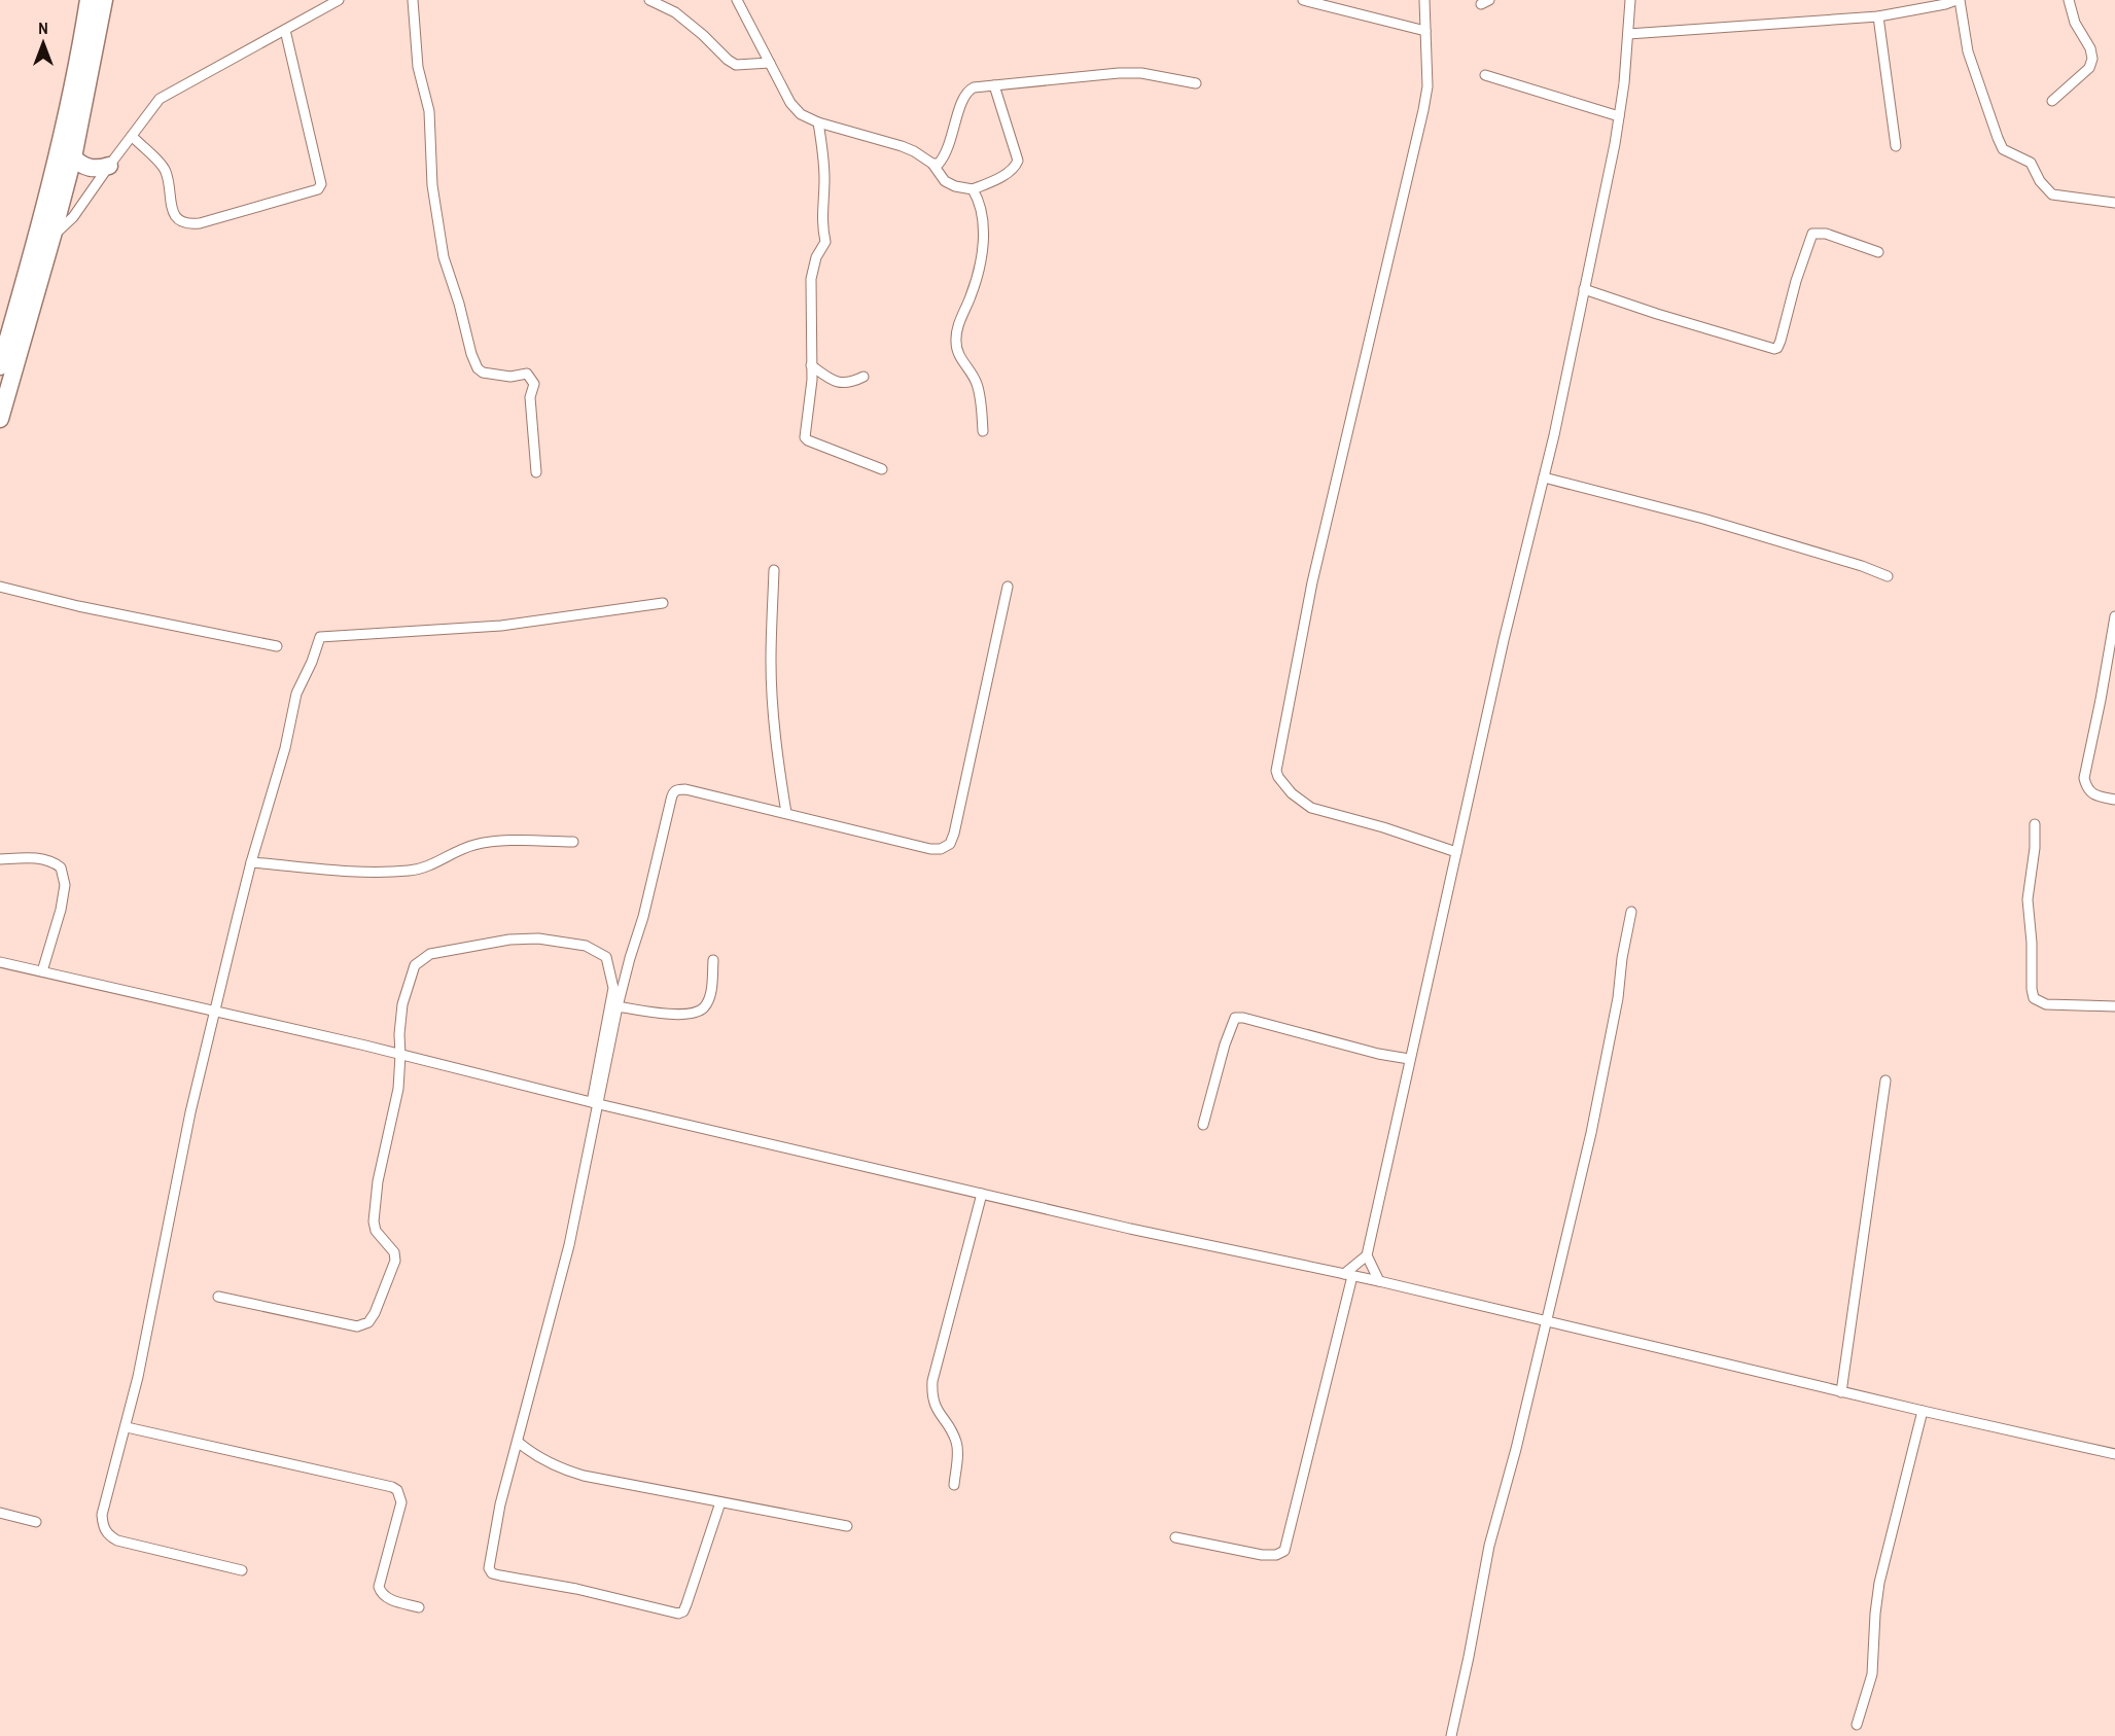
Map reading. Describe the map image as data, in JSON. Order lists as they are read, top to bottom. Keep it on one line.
{"north":"top"}
